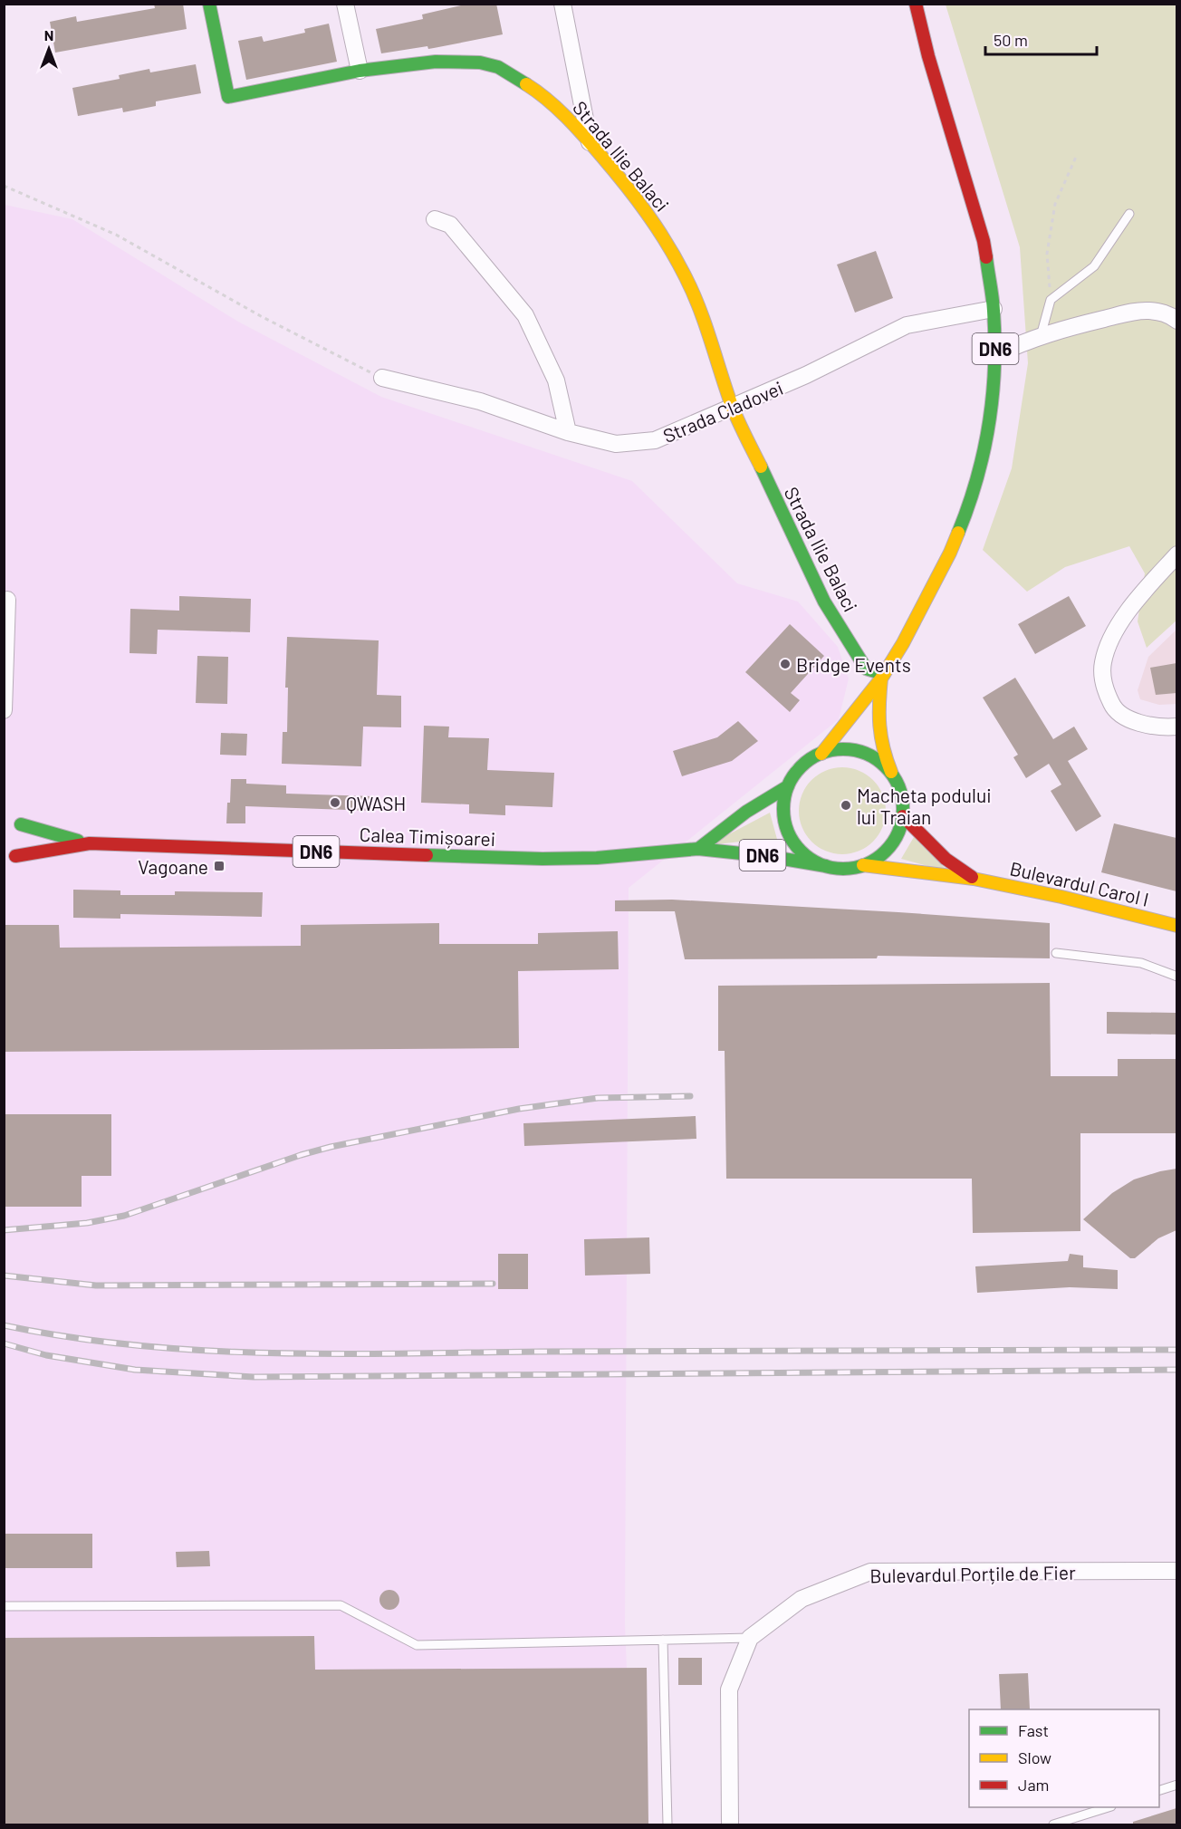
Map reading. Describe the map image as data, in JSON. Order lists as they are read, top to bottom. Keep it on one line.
{"streets":{"main road":["Strada Ilie Balaci","DN6","Calea Timișoarei","Bulevardul Carol I"],"street":["Strada Cladovei","Bulevardul Porțile de Fier"]},"crossings":[["Strada Ilie Balaci","DN6"],["Strada Ilie Balaci","Strada Cladovei"],["DN6","Strada Cladovei"],["DN6","Calea Timișoarei"],["DN6","Bulevardul Carol I"],["Calea Timișoarei","Bulevardul Carol I"]],"places":{"other":["Bridge Events","QWASH","Macheta podului lui Traian"],"transit":["Vagoane"]},"legend":["Fast","Slow","Jam"],"scale_bar":"50 m","north":"top"}
